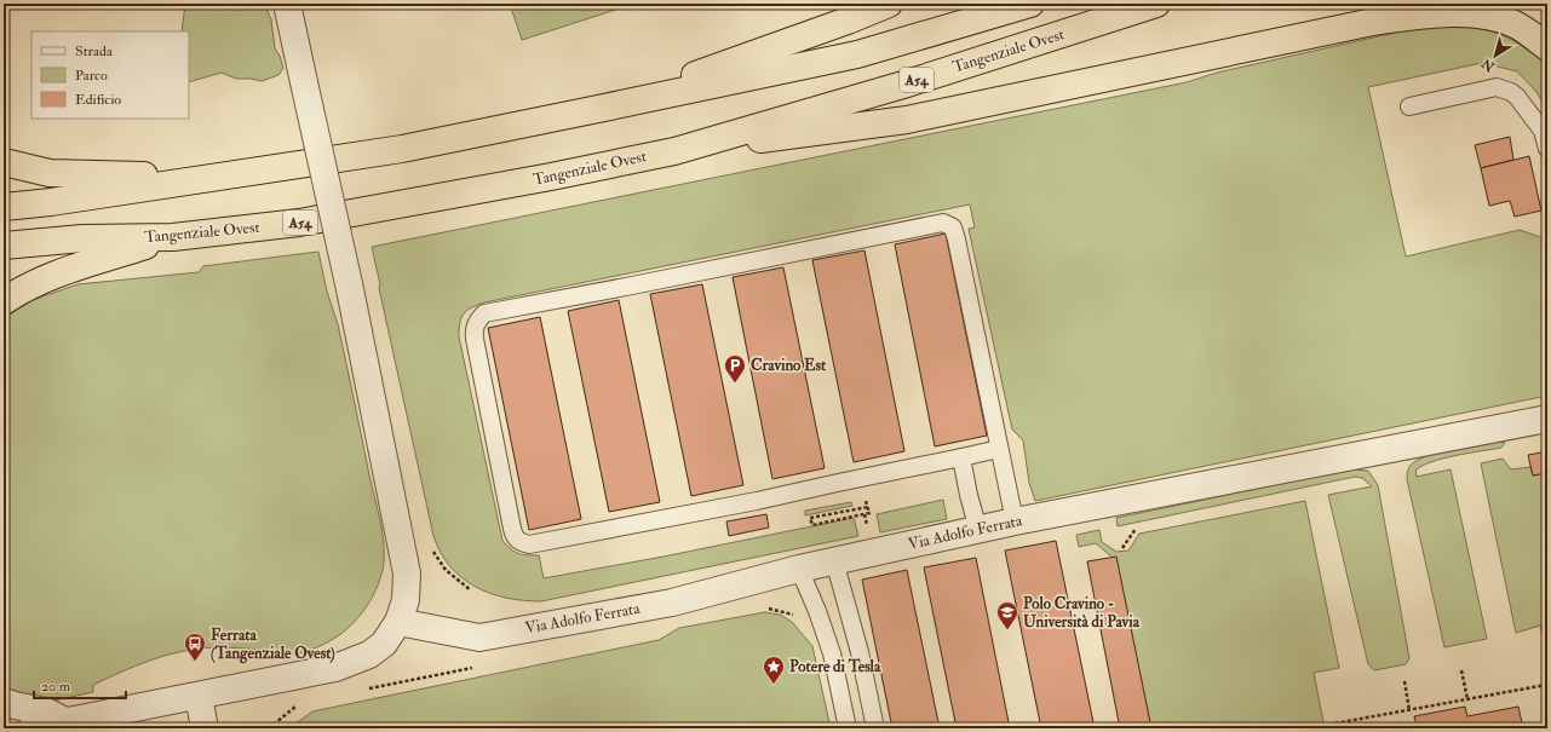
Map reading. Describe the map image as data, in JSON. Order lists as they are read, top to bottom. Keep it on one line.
{"streets":{"highway":["Tangenziale Ovest","A54"],"street":["Via Adolfo Ferrata"]},"places":{"parking":["Cravino Est"],"school or university":["Polo Cravino - Università di Pavia"],"bus stop":["Ferrata (Tangenziale Ovest)"],"place":["Potere di Tesla"]},"legend":["Strada","Parco","Edificio"],"scale_bar":"20 m","north":"bottom left"}
